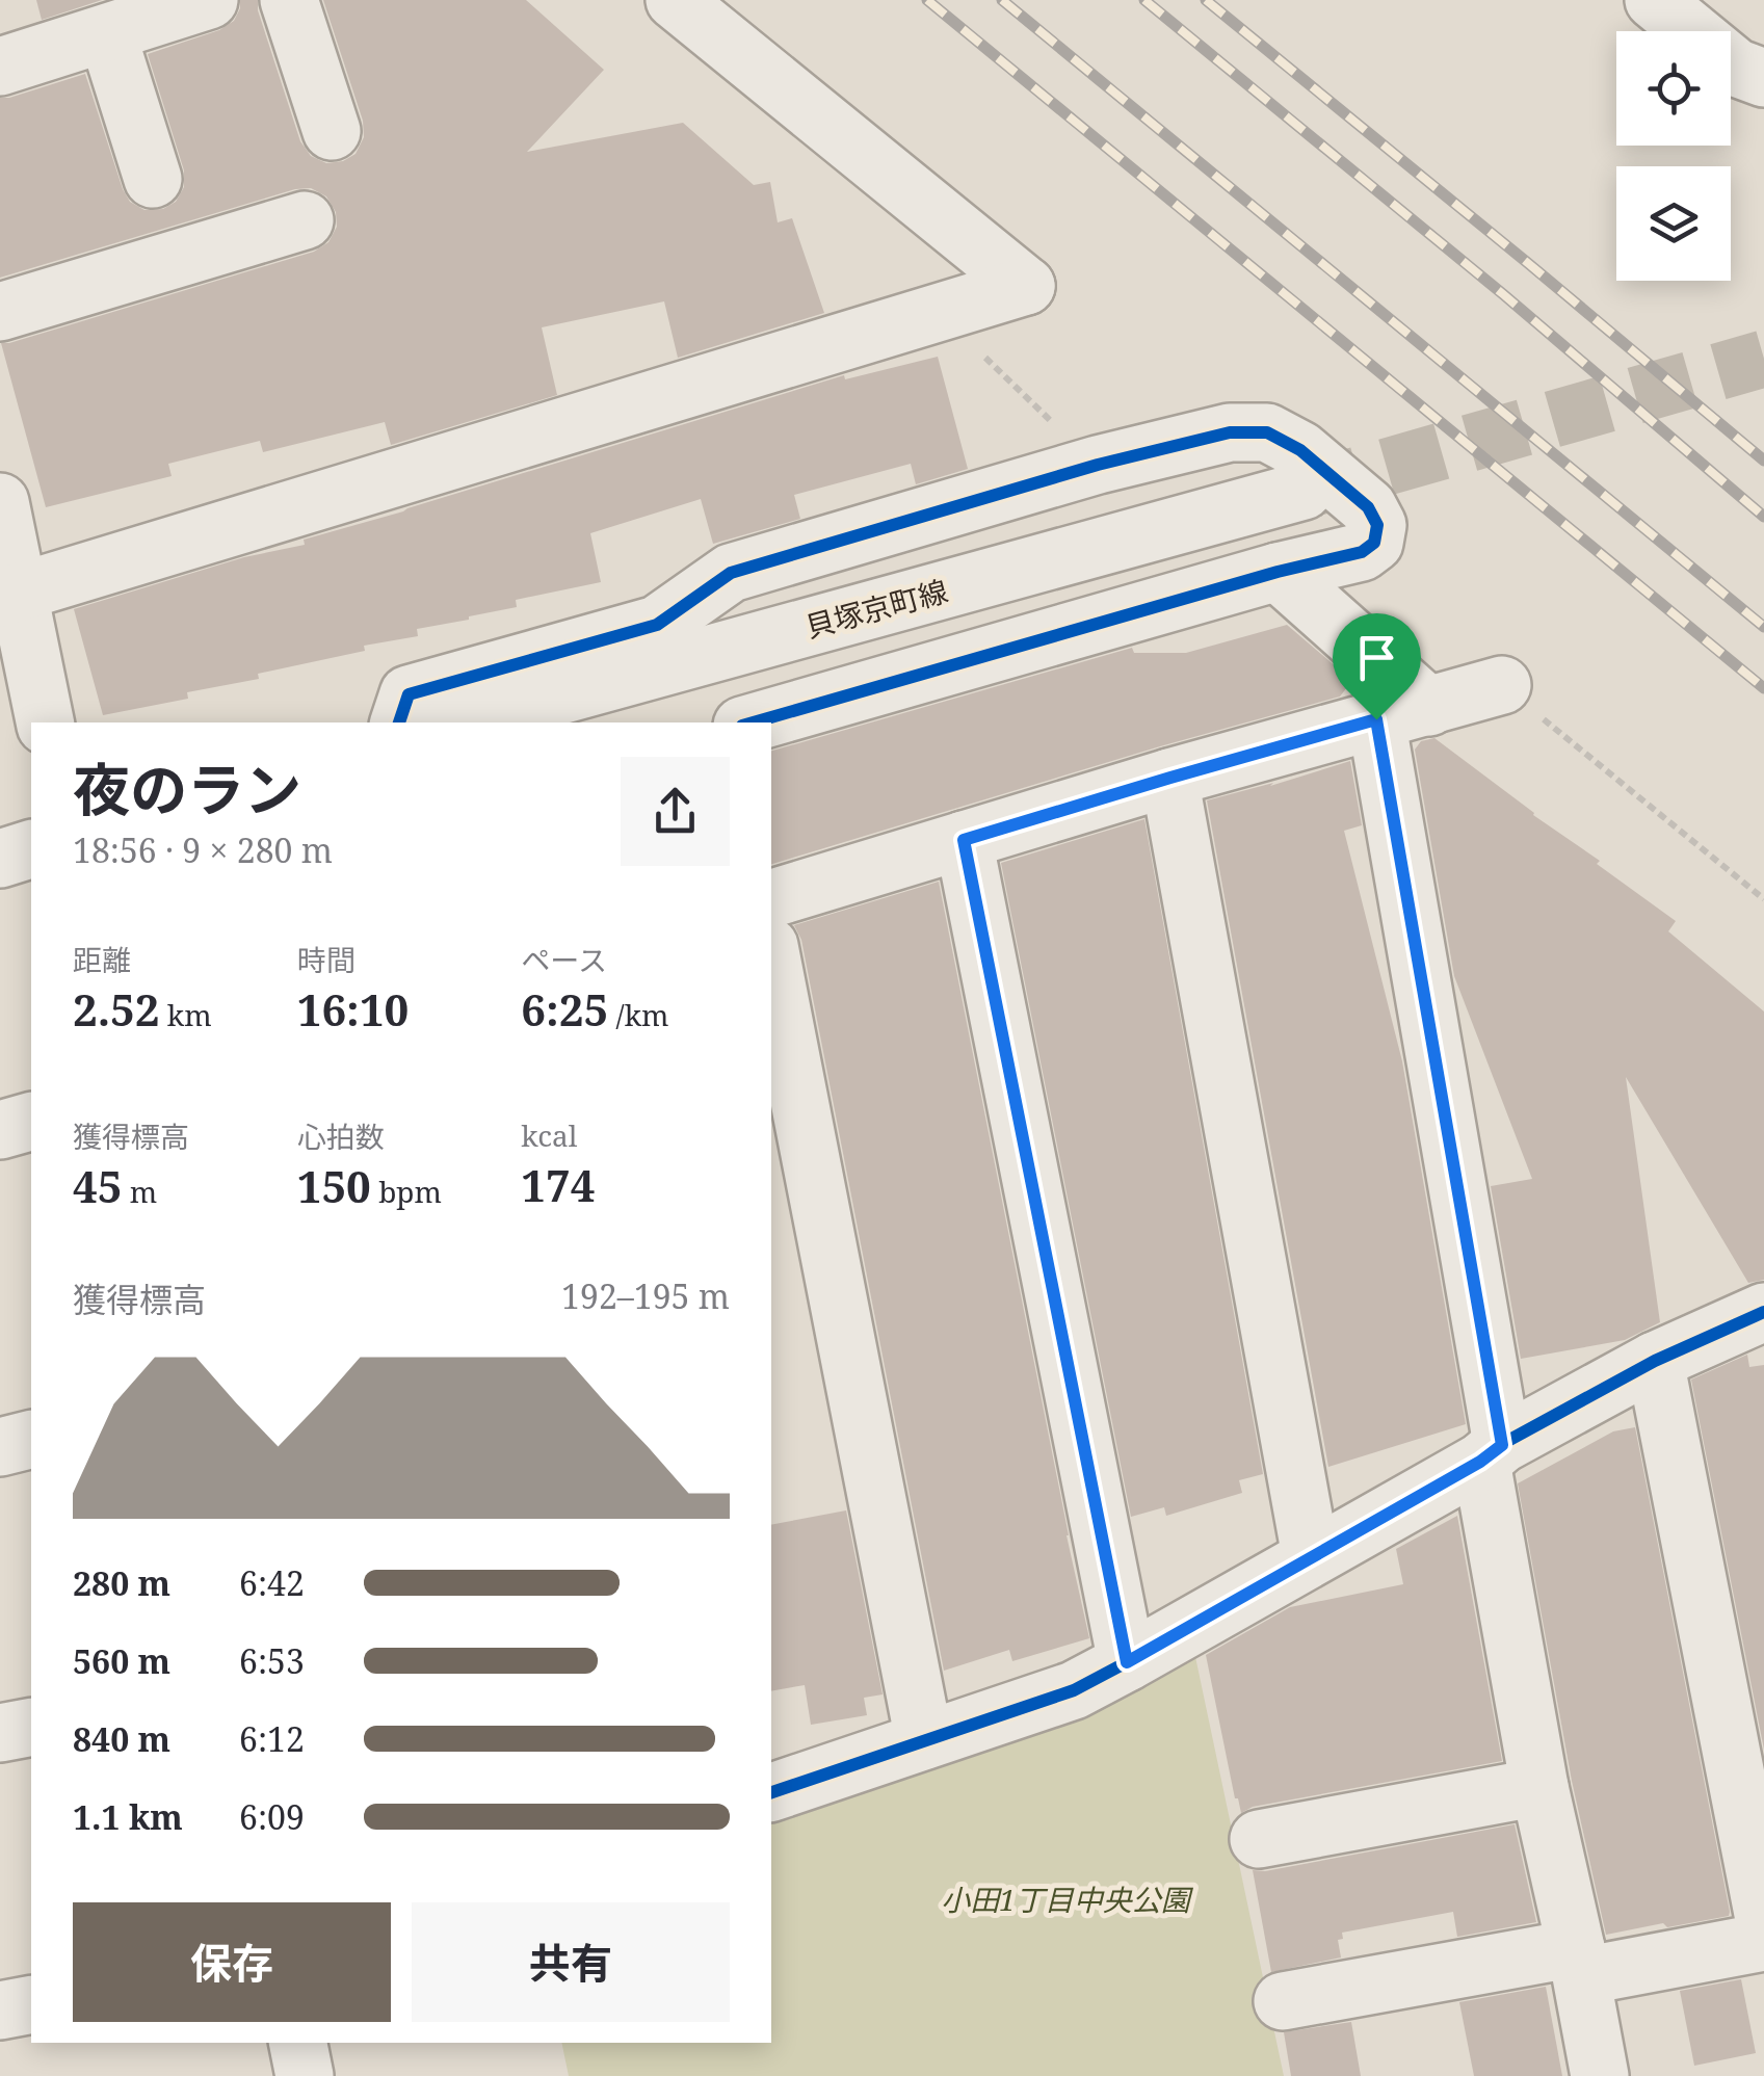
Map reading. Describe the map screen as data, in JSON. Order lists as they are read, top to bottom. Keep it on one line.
{"streets":{"street":["貝塚京町線"]},"parks":["小田1丁目中央公園"],"page":{"heading":["夜のラン","18:56 · 9 × 280 m"],"stats":[["距離","2.52 km"],["時間","16:10"],["ペース","6:25 /km"],["獲得標高","45 m"],["心拍数","150 bpm"],["kcal","174"]],"chart":["獲得標高","192–195 m"],"list":[{"name":"280 m","note":"6:42"},{"name":"560 m","note":"6:53"},{"name":"840 m","note":"6:12"},{"name":"1.1 km","note":"6:09"}],"buttons":["保存","共有"]}}
